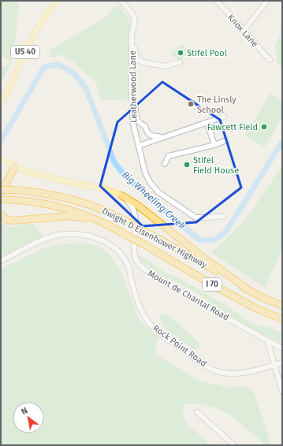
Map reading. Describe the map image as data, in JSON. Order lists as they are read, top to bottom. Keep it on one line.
{"streets":{"highway":["Dwight D Eisenhower Highway","I 70"],"main road":["US 40","Mount de Chantal Road"],"street":["Knox Lane","Leatherwood Lane","Rock Point Road"]},"water":["Big Wheeling Creek"],"places":["Stifel Pool","The Linsly School","Fawcett Field","Stifel Field House"],"north":"top left"}
